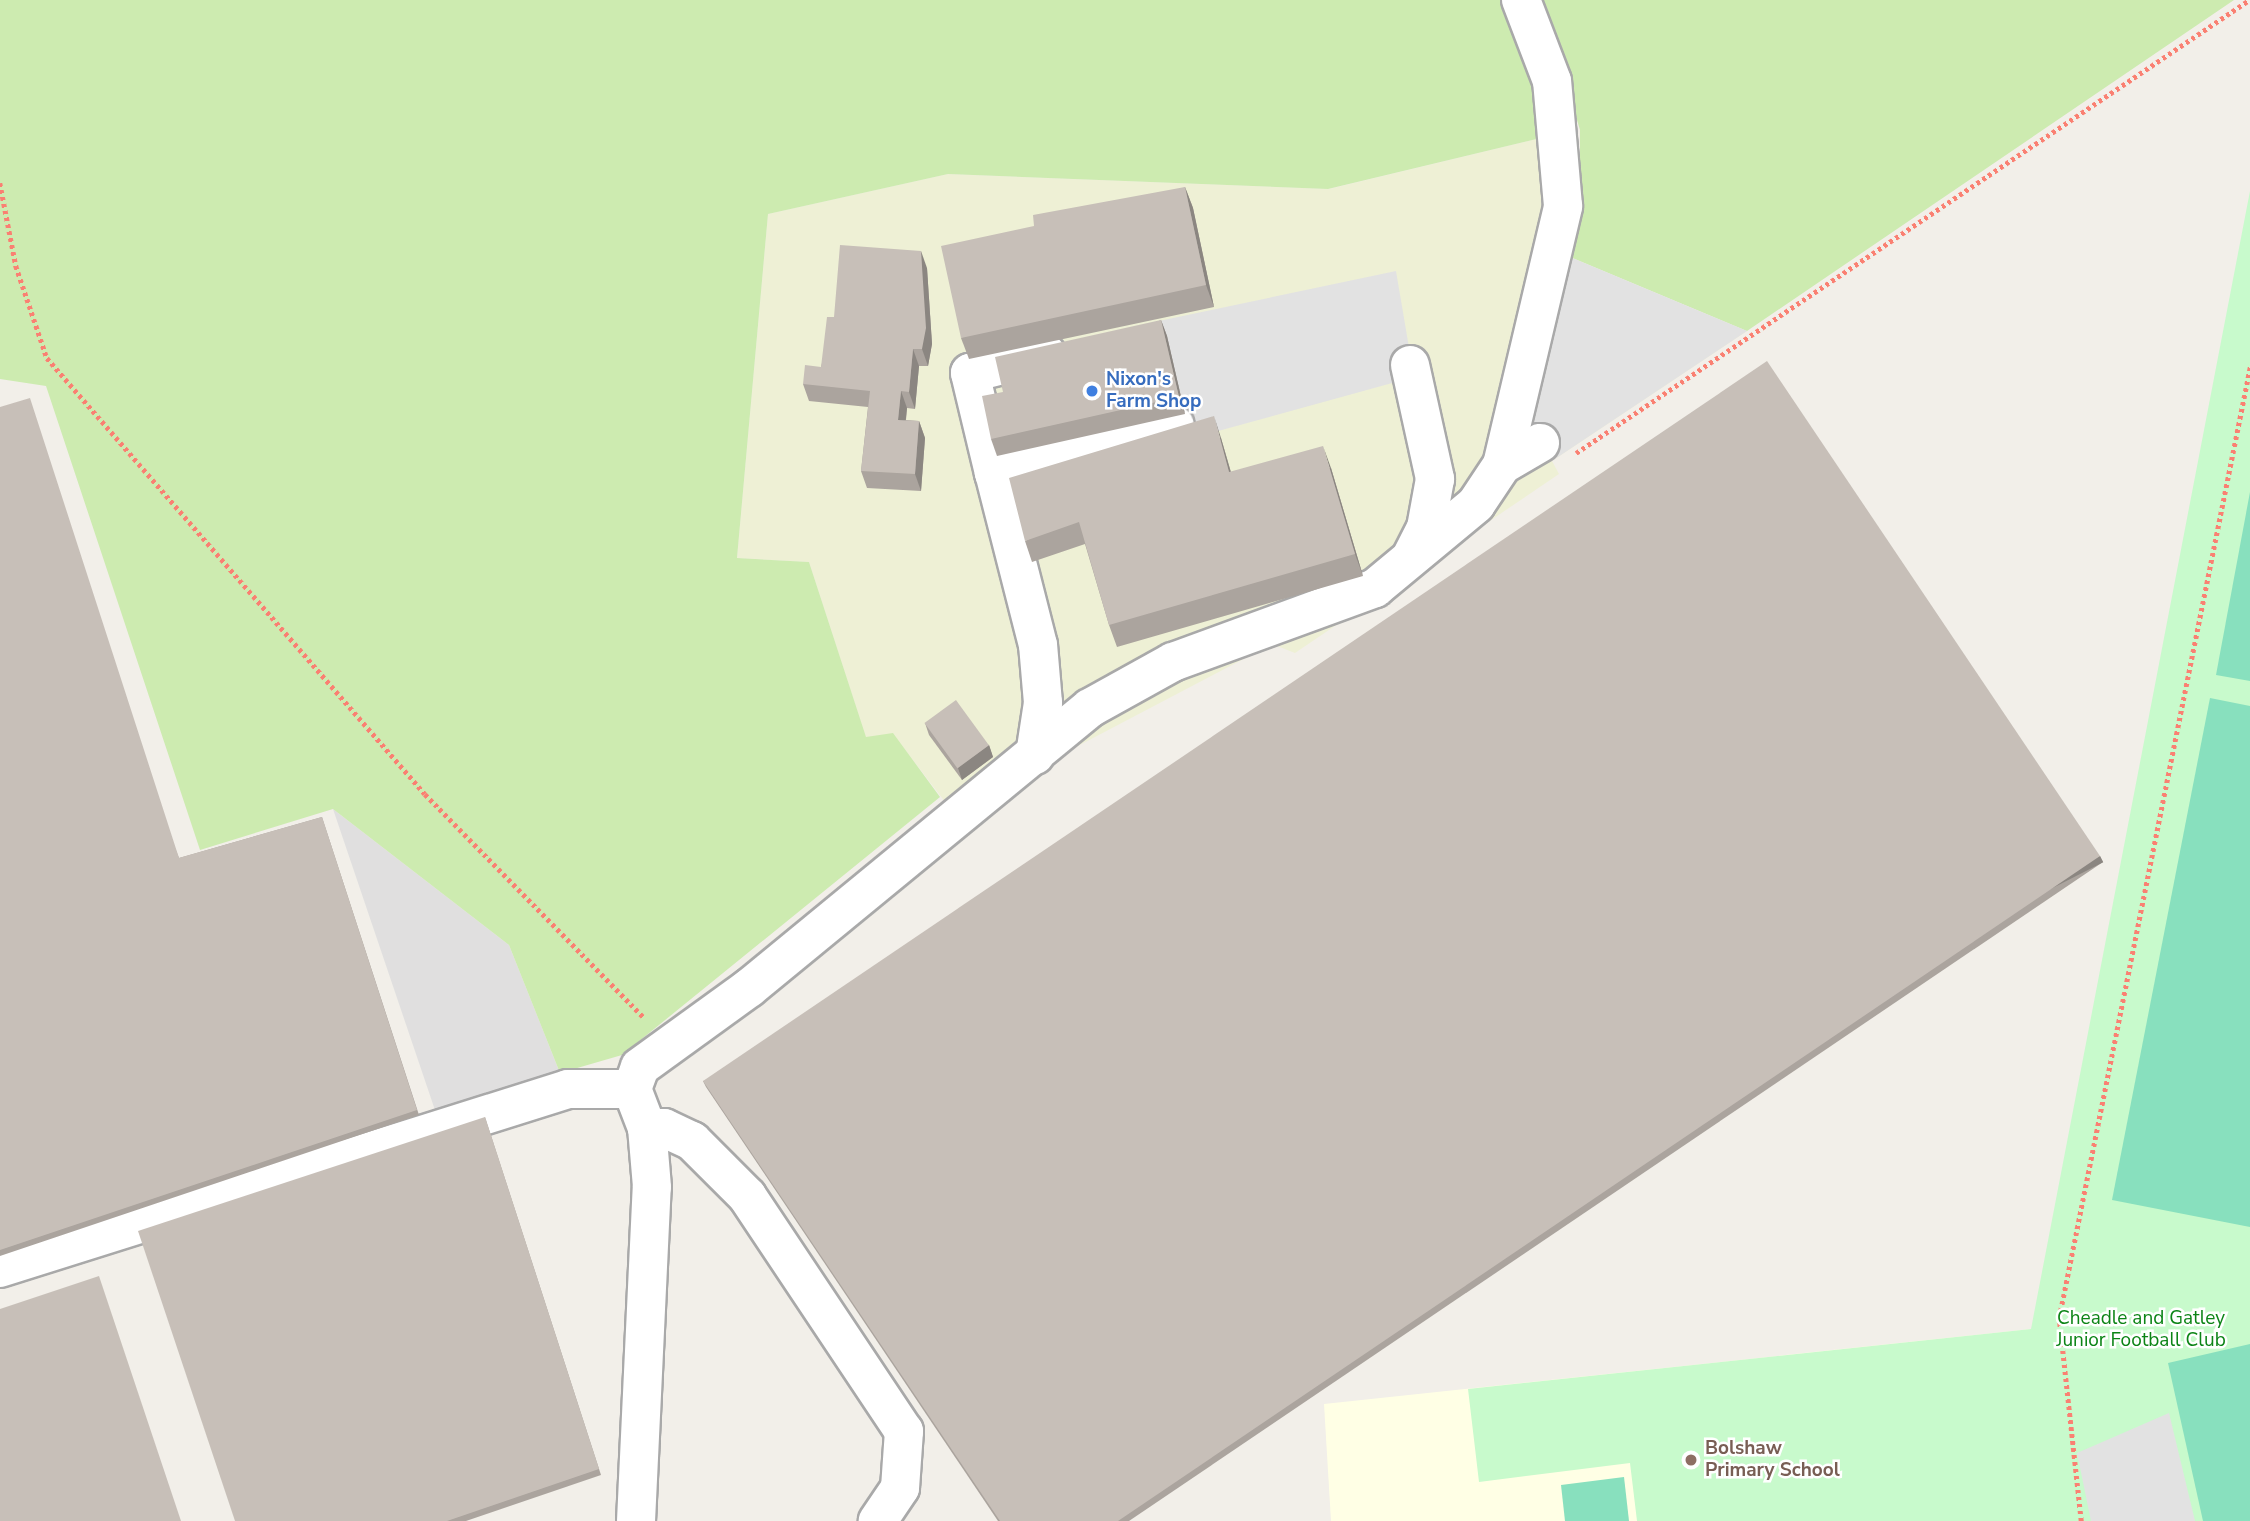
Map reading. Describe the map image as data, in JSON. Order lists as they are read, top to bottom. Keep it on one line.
{"parks":["Cheadle and Gatley Junior Football Club"],"places":["Nixon's Farm Shop","Bolshaw Primary School"]}
